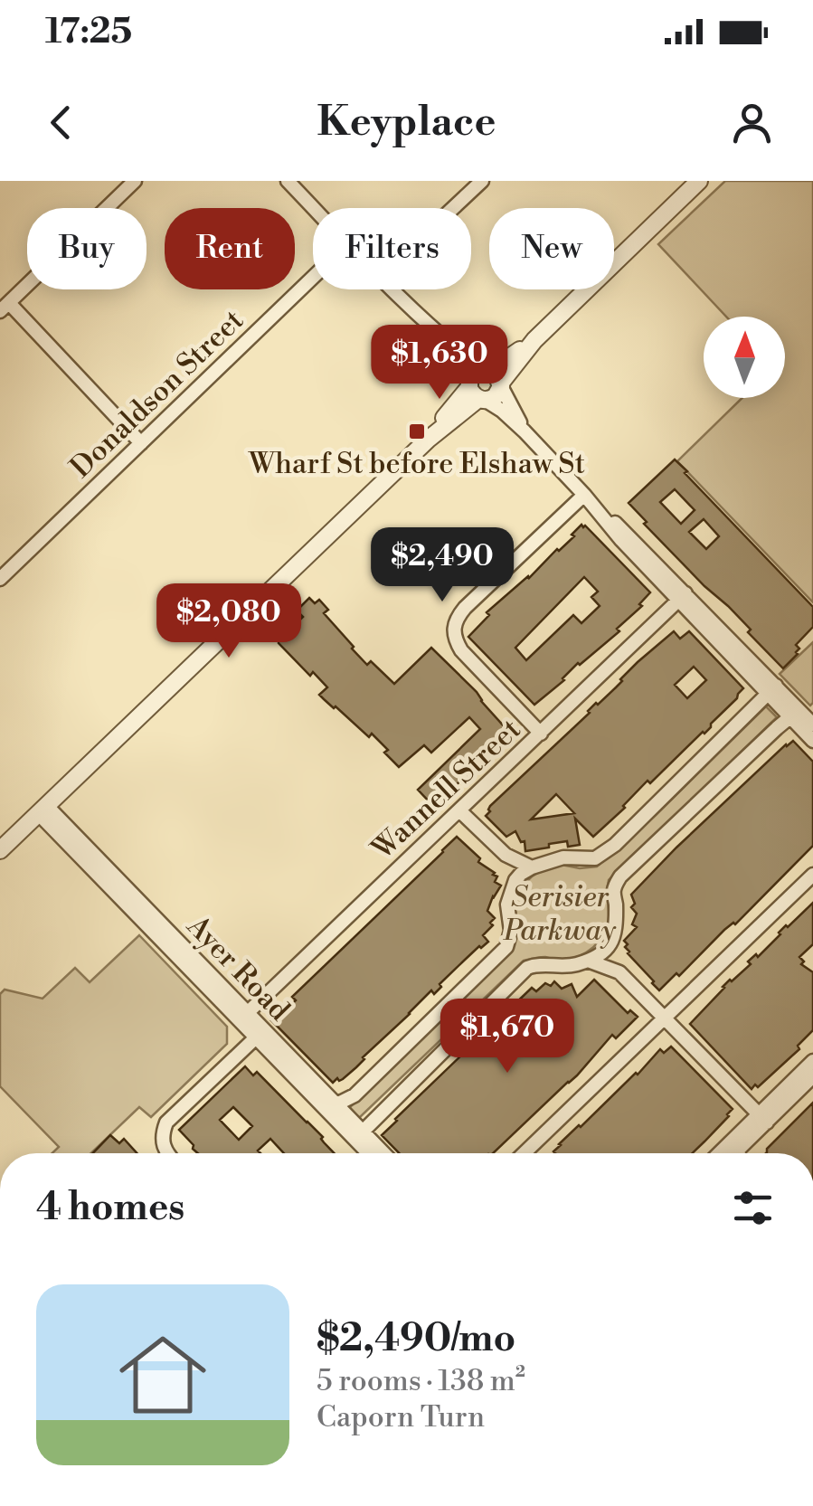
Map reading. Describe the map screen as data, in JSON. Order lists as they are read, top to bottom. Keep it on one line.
{"streets":{"street":["Donaldson Street","Wannell Street","Ayer Road"]},"crossings":[["Wannell Street","Ayer Road"]],"parks":["Serisier Parkway"],"places":{"transit":["Wharf St before Elshaw St"]},"north":"top","page":{"status":"17:25","header":"Keyplace","chip":["Buy","Rent","Filters","New"],"price":["$1,630","$2,490","$2,080","$1,670"],"heading":"4 homes","list":[{"name":"$2,490/mo","note":"5 rooms · 138 m² · Caporn Turn"}]}}
